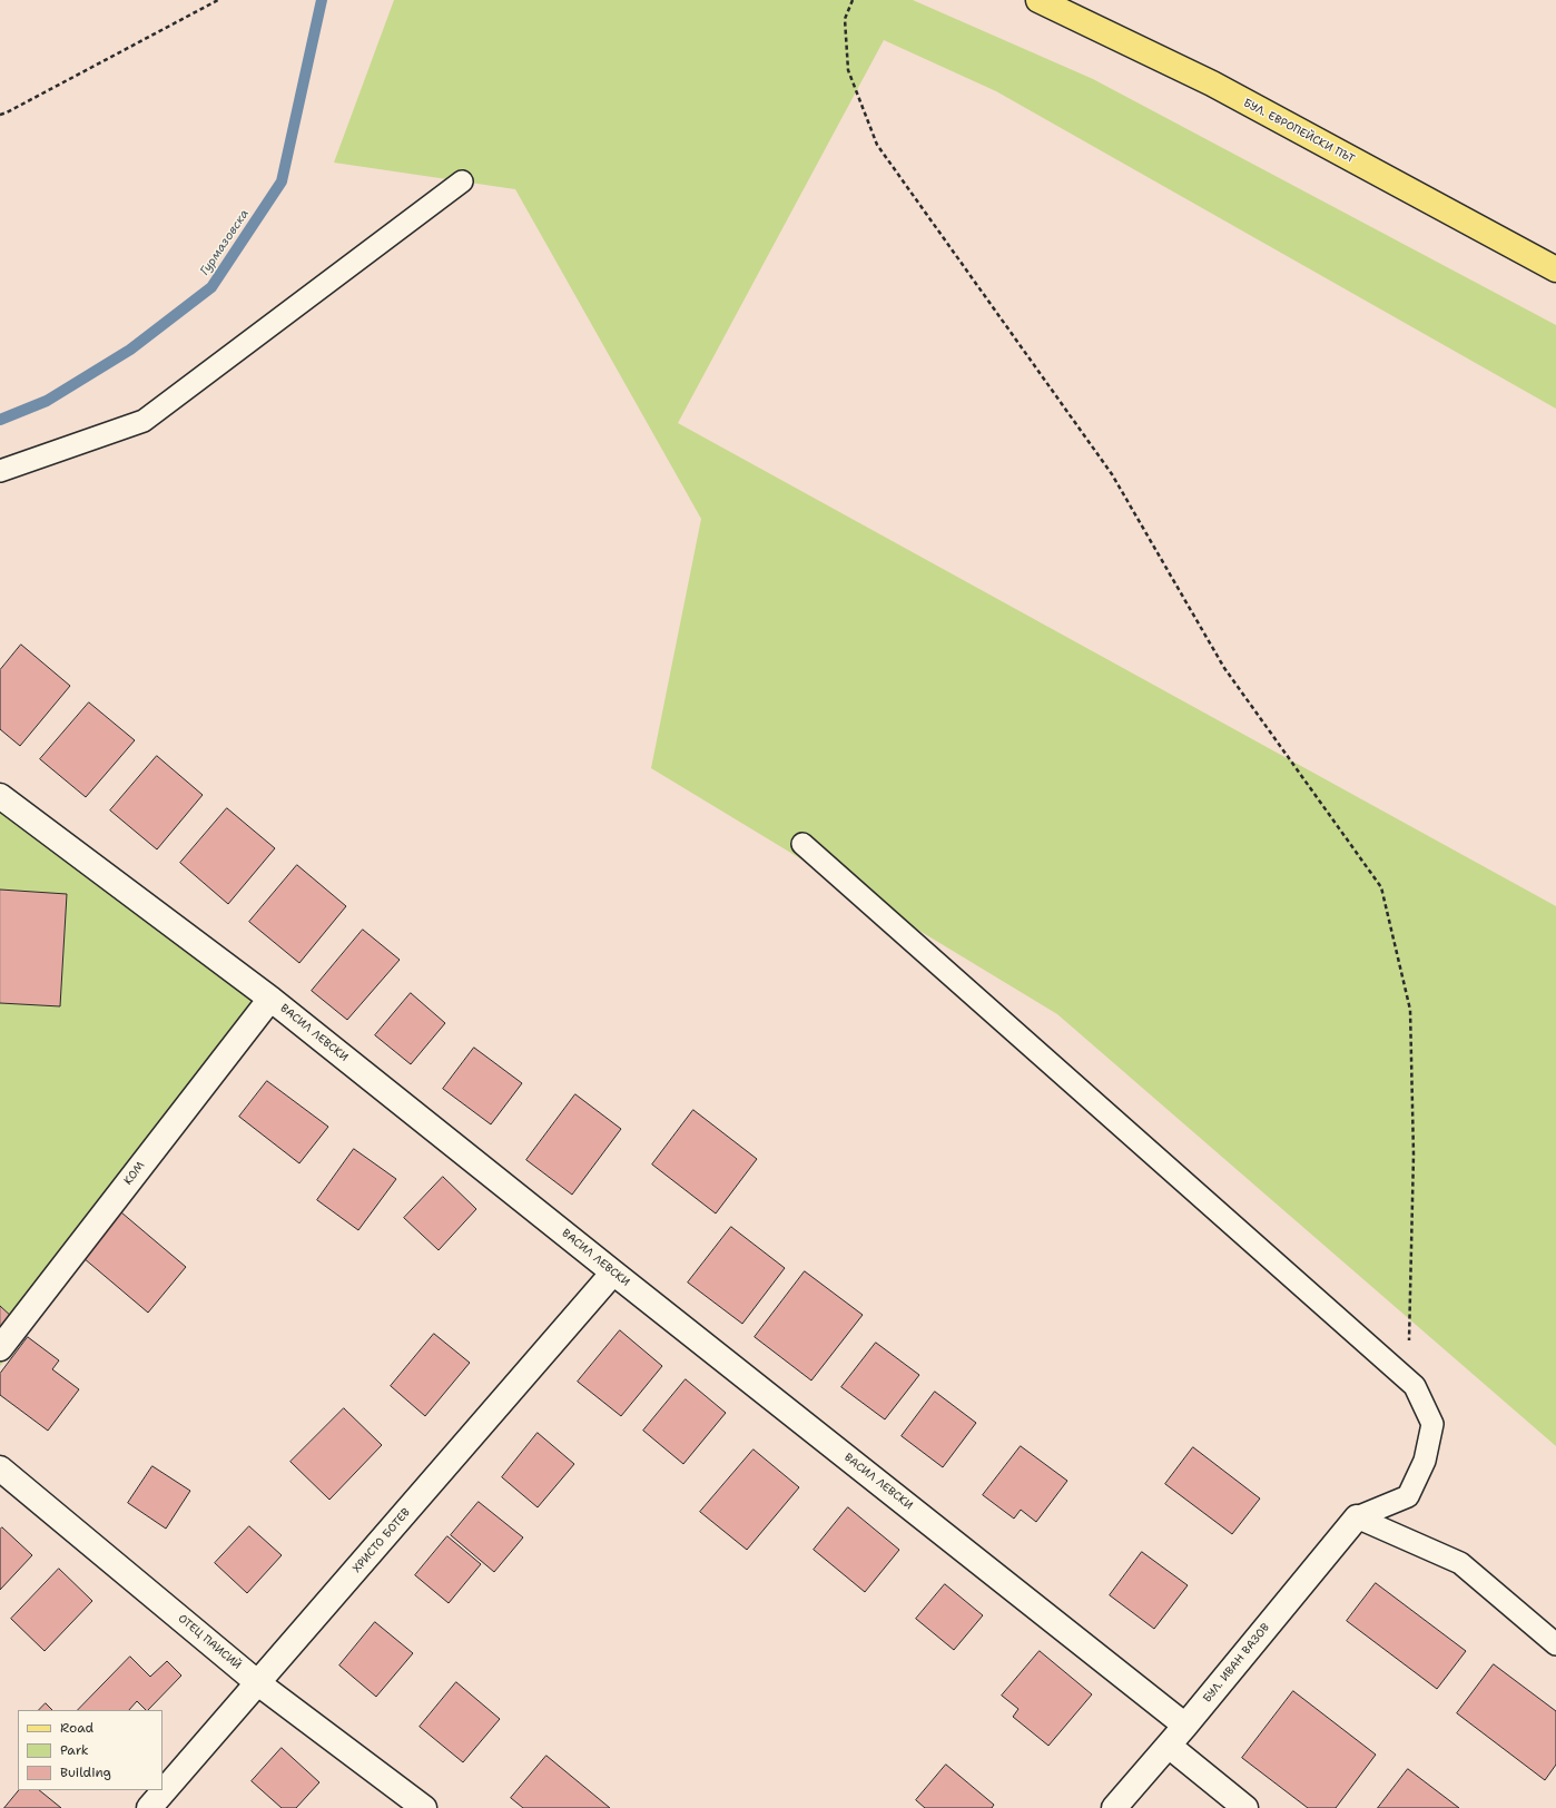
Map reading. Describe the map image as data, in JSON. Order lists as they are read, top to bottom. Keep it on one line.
{"streets":{"main road":["БУЛ. ЕВРОПЕЙСКИ ПЪТ"],"street":["ВАСИЛ ЛЕВСКИ","КОМ","ХРИСТО БОТЕВ","ОТЕЦ ПАИСИЙ","БУЛ. ИВАН ВАЗОВ"]},"crossings":[["ВАСИЛ ЛЕВСКИ","КОМ"],["ВАСИЛ ЛЕВСКИ","ХРИСТО БОТЕВ"],["ВАСИЛ ЛЕВСКИ","БУЛ. ИВАН ВАЗОВ"],["ХРИСТО БОТЕВ","ОТЕЦ ПАИСИЙ"]],"water":["Гурмазовска"],"legend":["Road","Park","Building"]}
